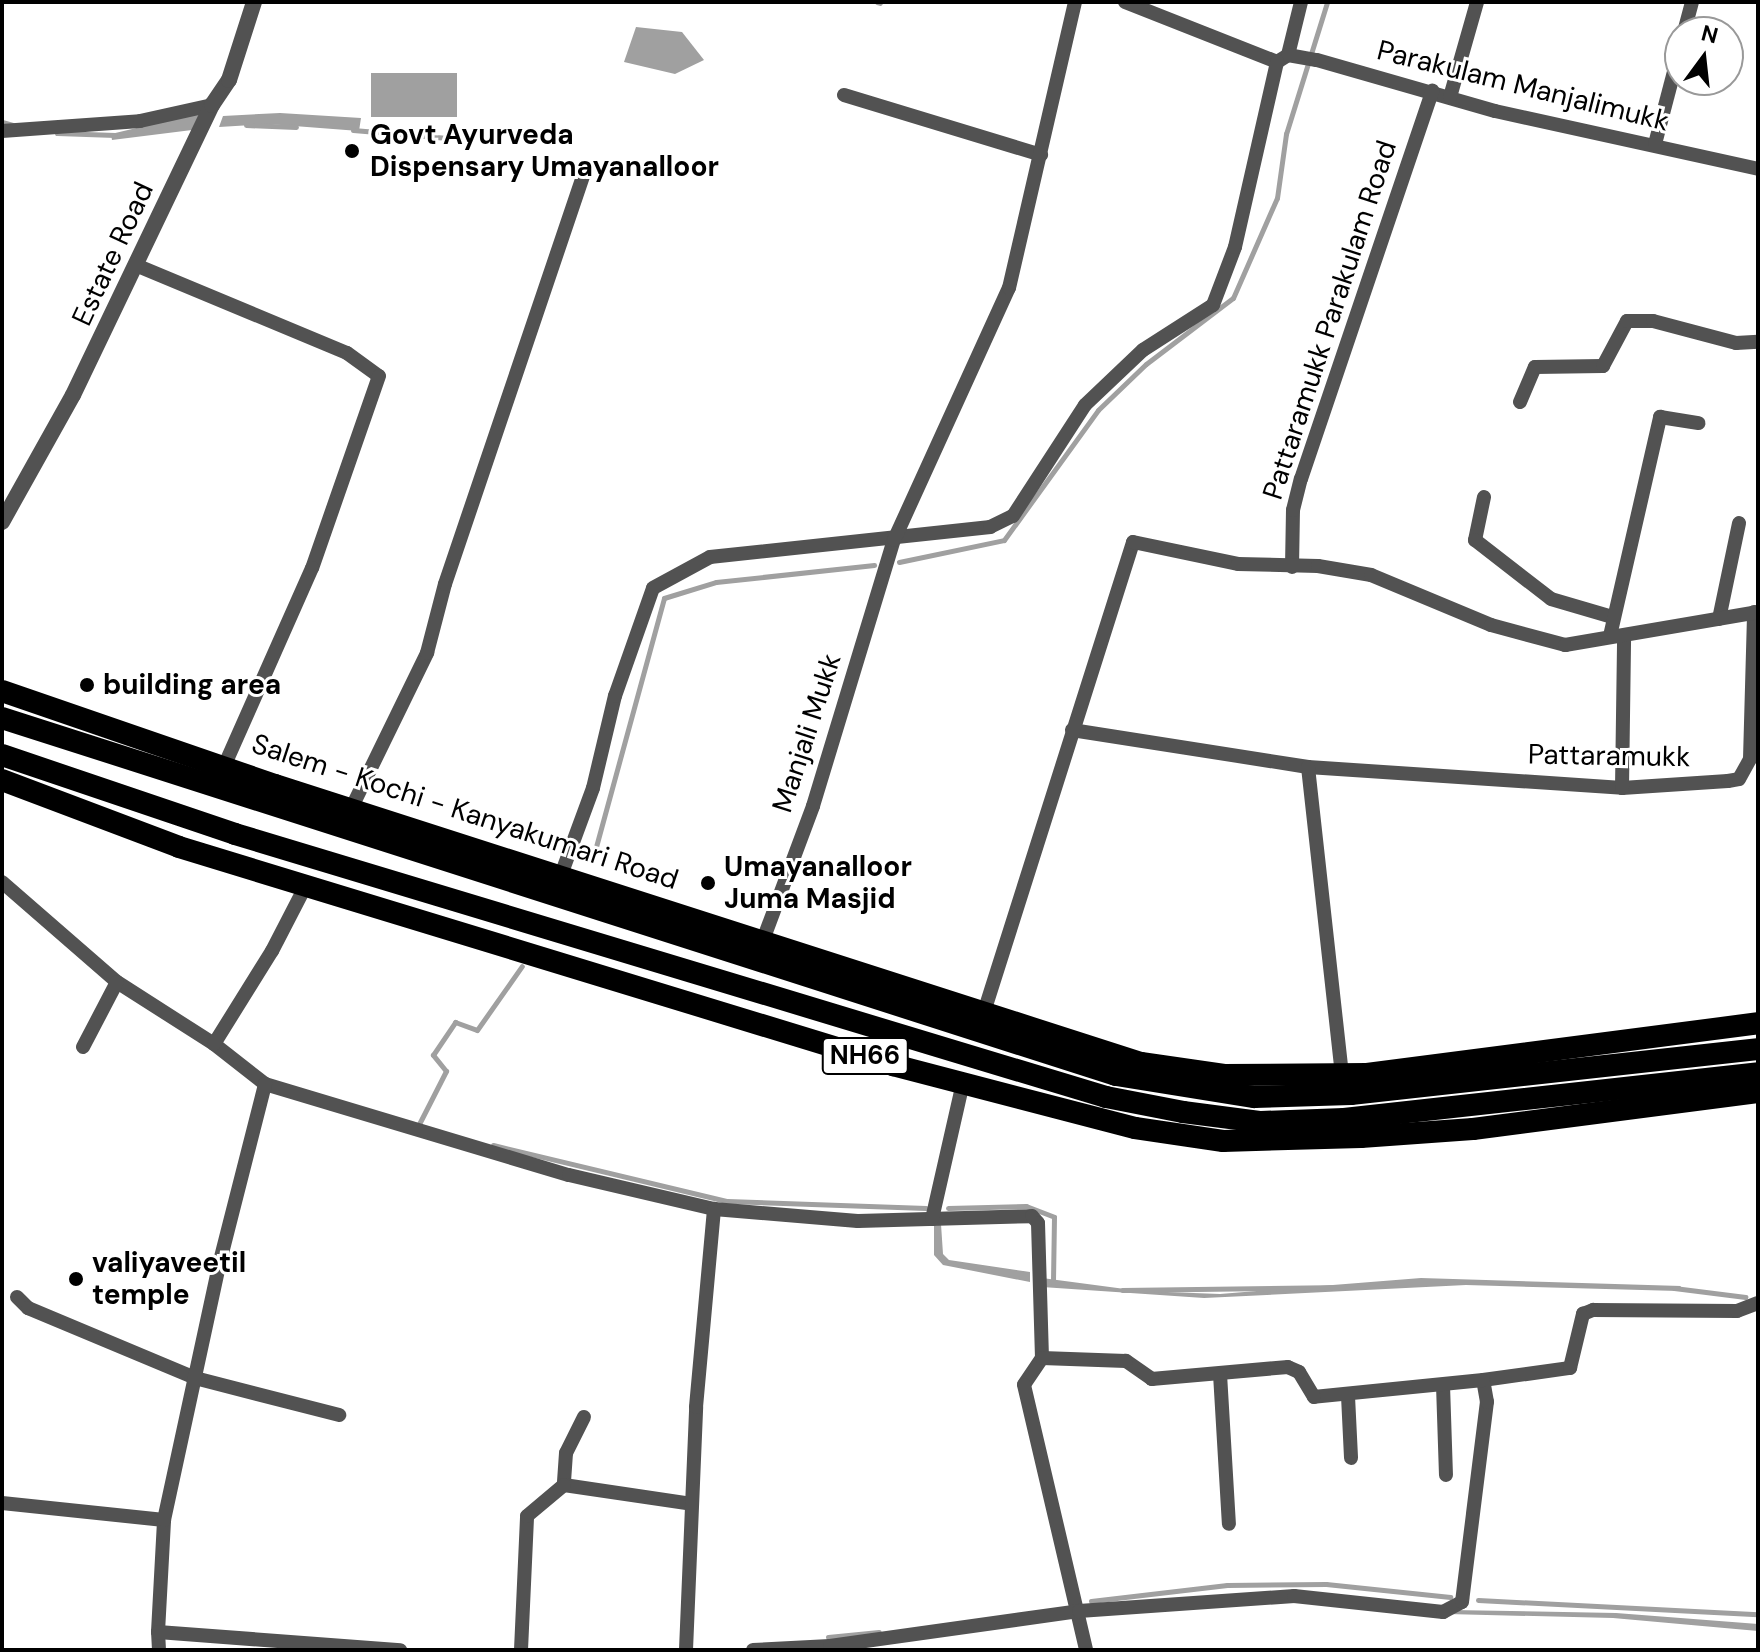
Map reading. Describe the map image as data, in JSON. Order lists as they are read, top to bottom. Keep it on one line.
{"streets":{"highway":["Salem - Kochi - Kanyakumari Road","NH66"],"street":["Parakulam Manjalimukk","Estate Road","Pattaramukk Parakulam Road","Manjali Mukk","Pattaramukk"]},"crossings":[["Parakulam Manjalimukk","Pattaramukk Parakulam Road"],["Manjali Mukk","Salem - Kochi - Kanyakumari Road"]],"places":["Govt Ayurveda Dispensary Umayanalloor","building area","Umayanalloor Juma Masjid","valiyaveetil temple"],"north":"top"}
